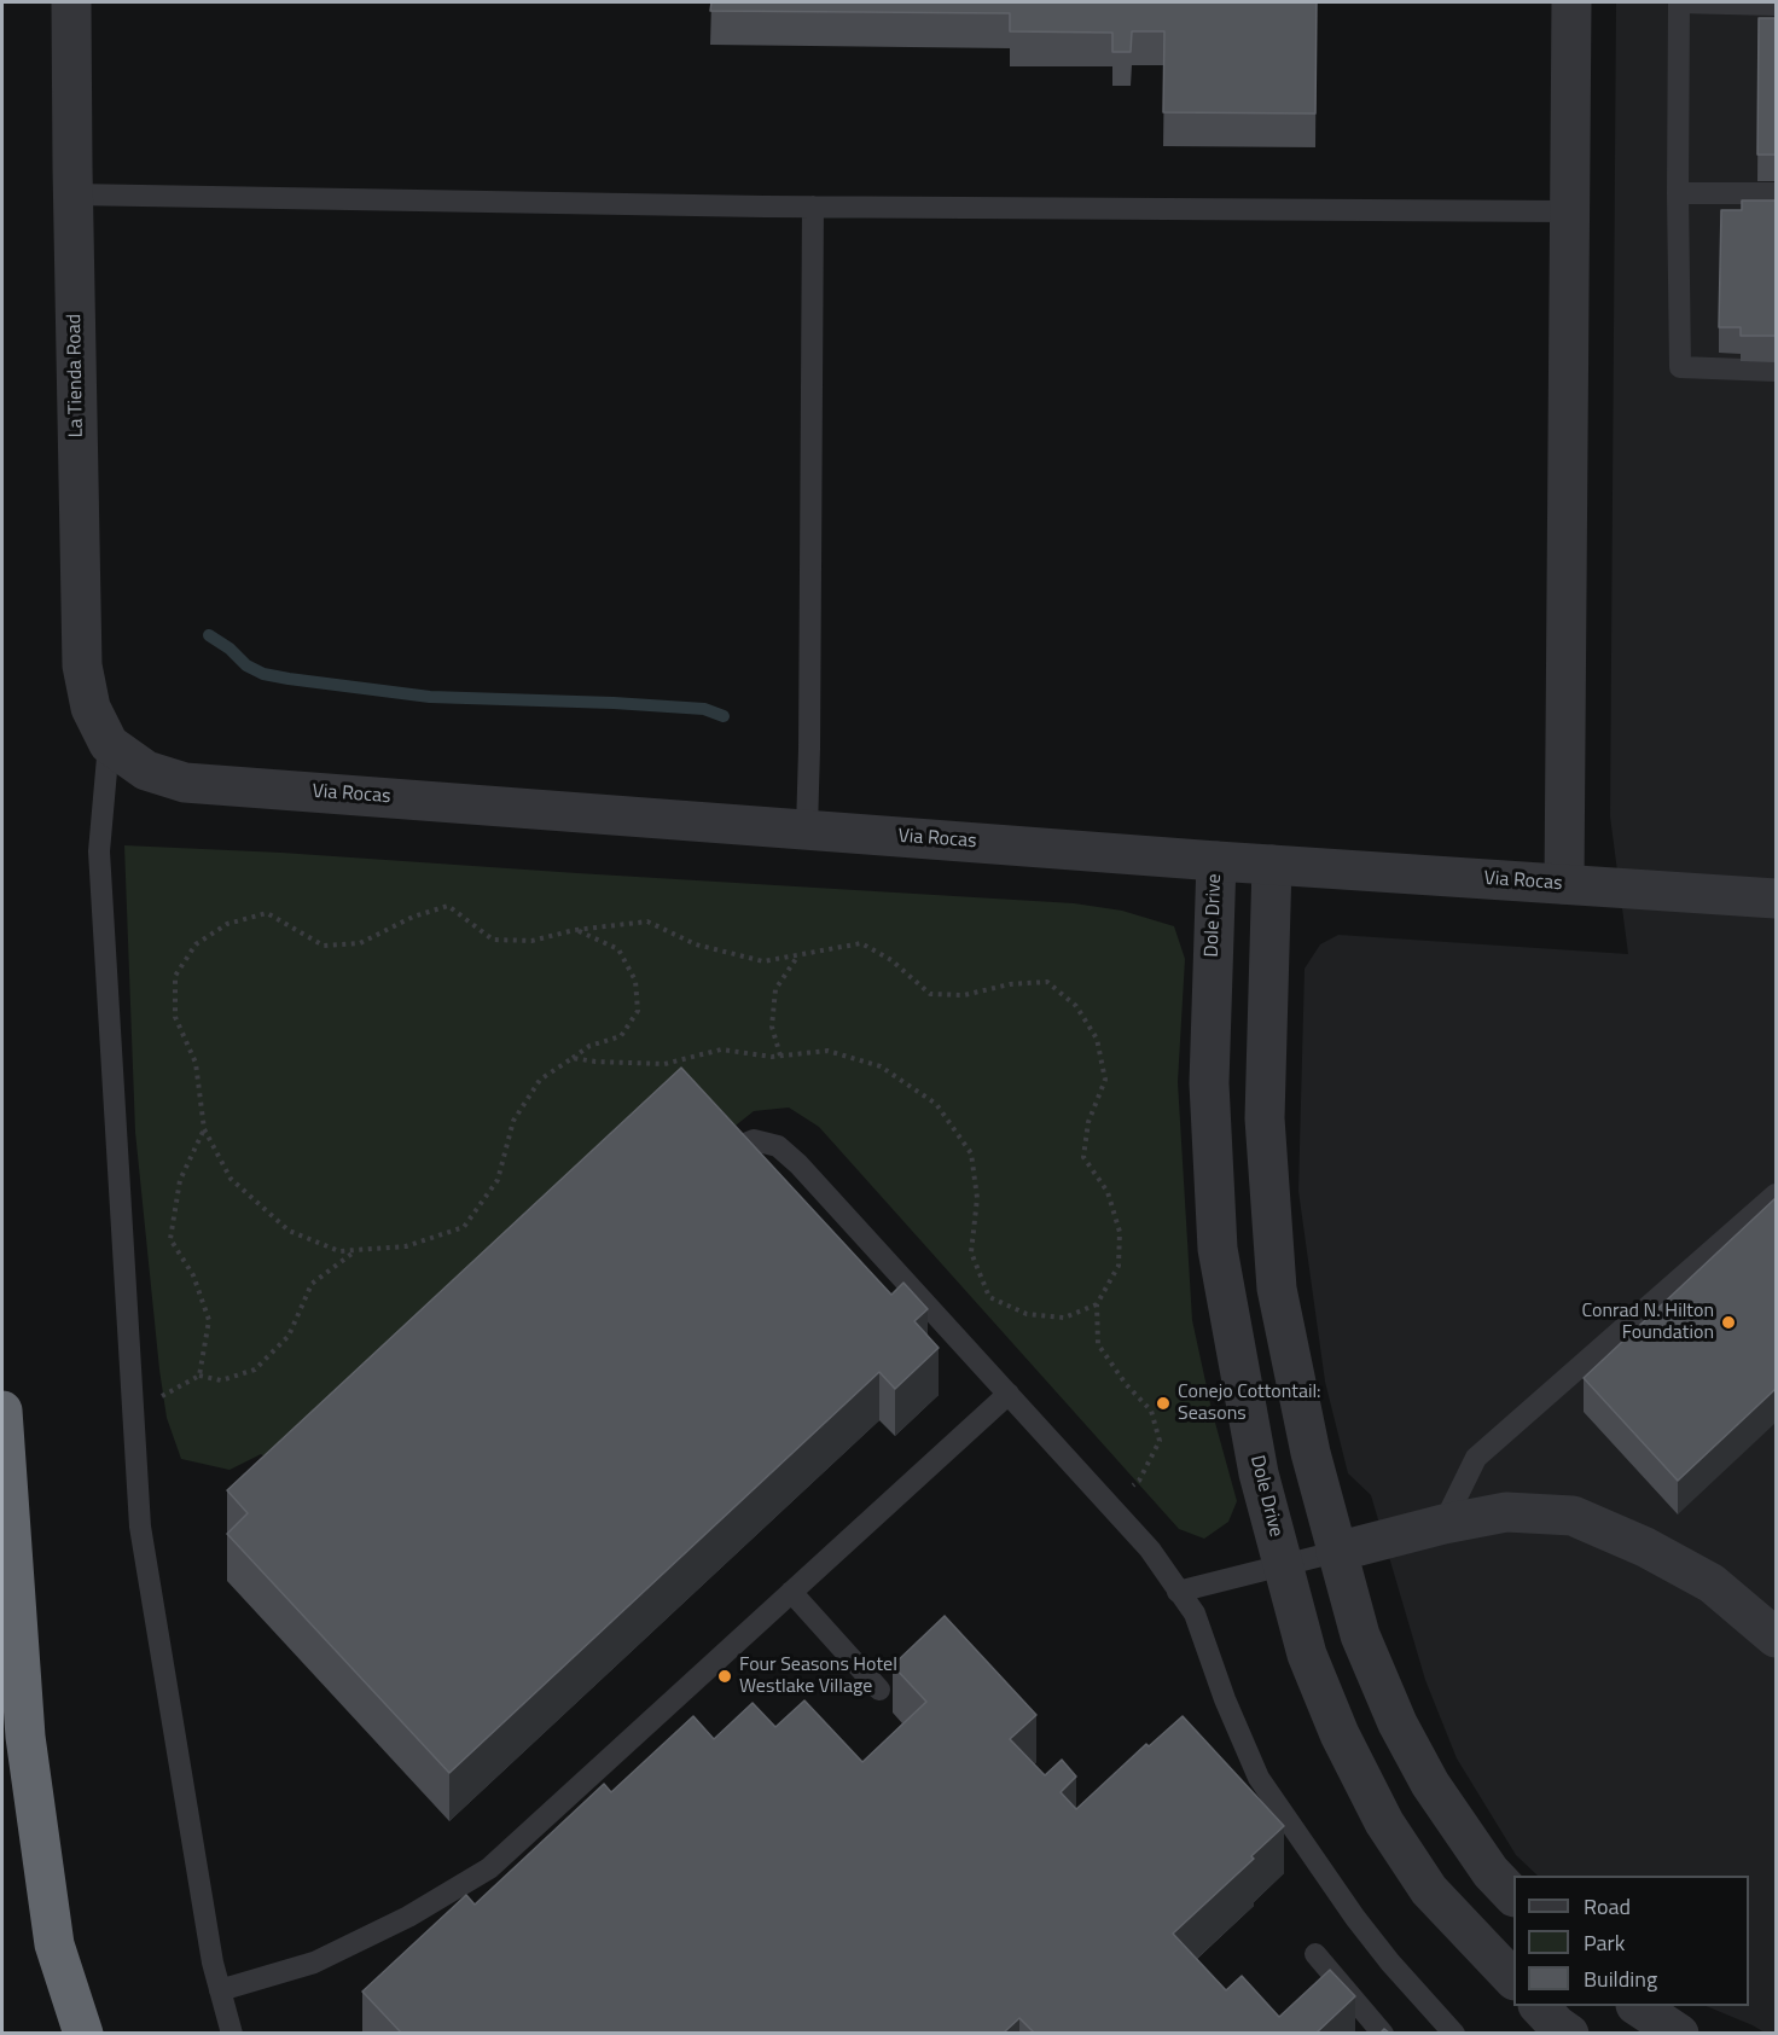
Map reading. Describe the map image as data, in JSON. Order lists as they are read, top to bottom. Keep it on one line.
{"streets":{"street":["La Tienda Road","Via Rocas","Dole Drive"]},"crossings":[["La Tienda Road","Via Rocas"],["Via Rocas","Dole Drive"]],"places":["Conrad N. Hilton Foundation","Conejo Cottontail: Seasons","Four Seasons Hotel Westlake Village"],"legend":["Road","Park","Building"]}
